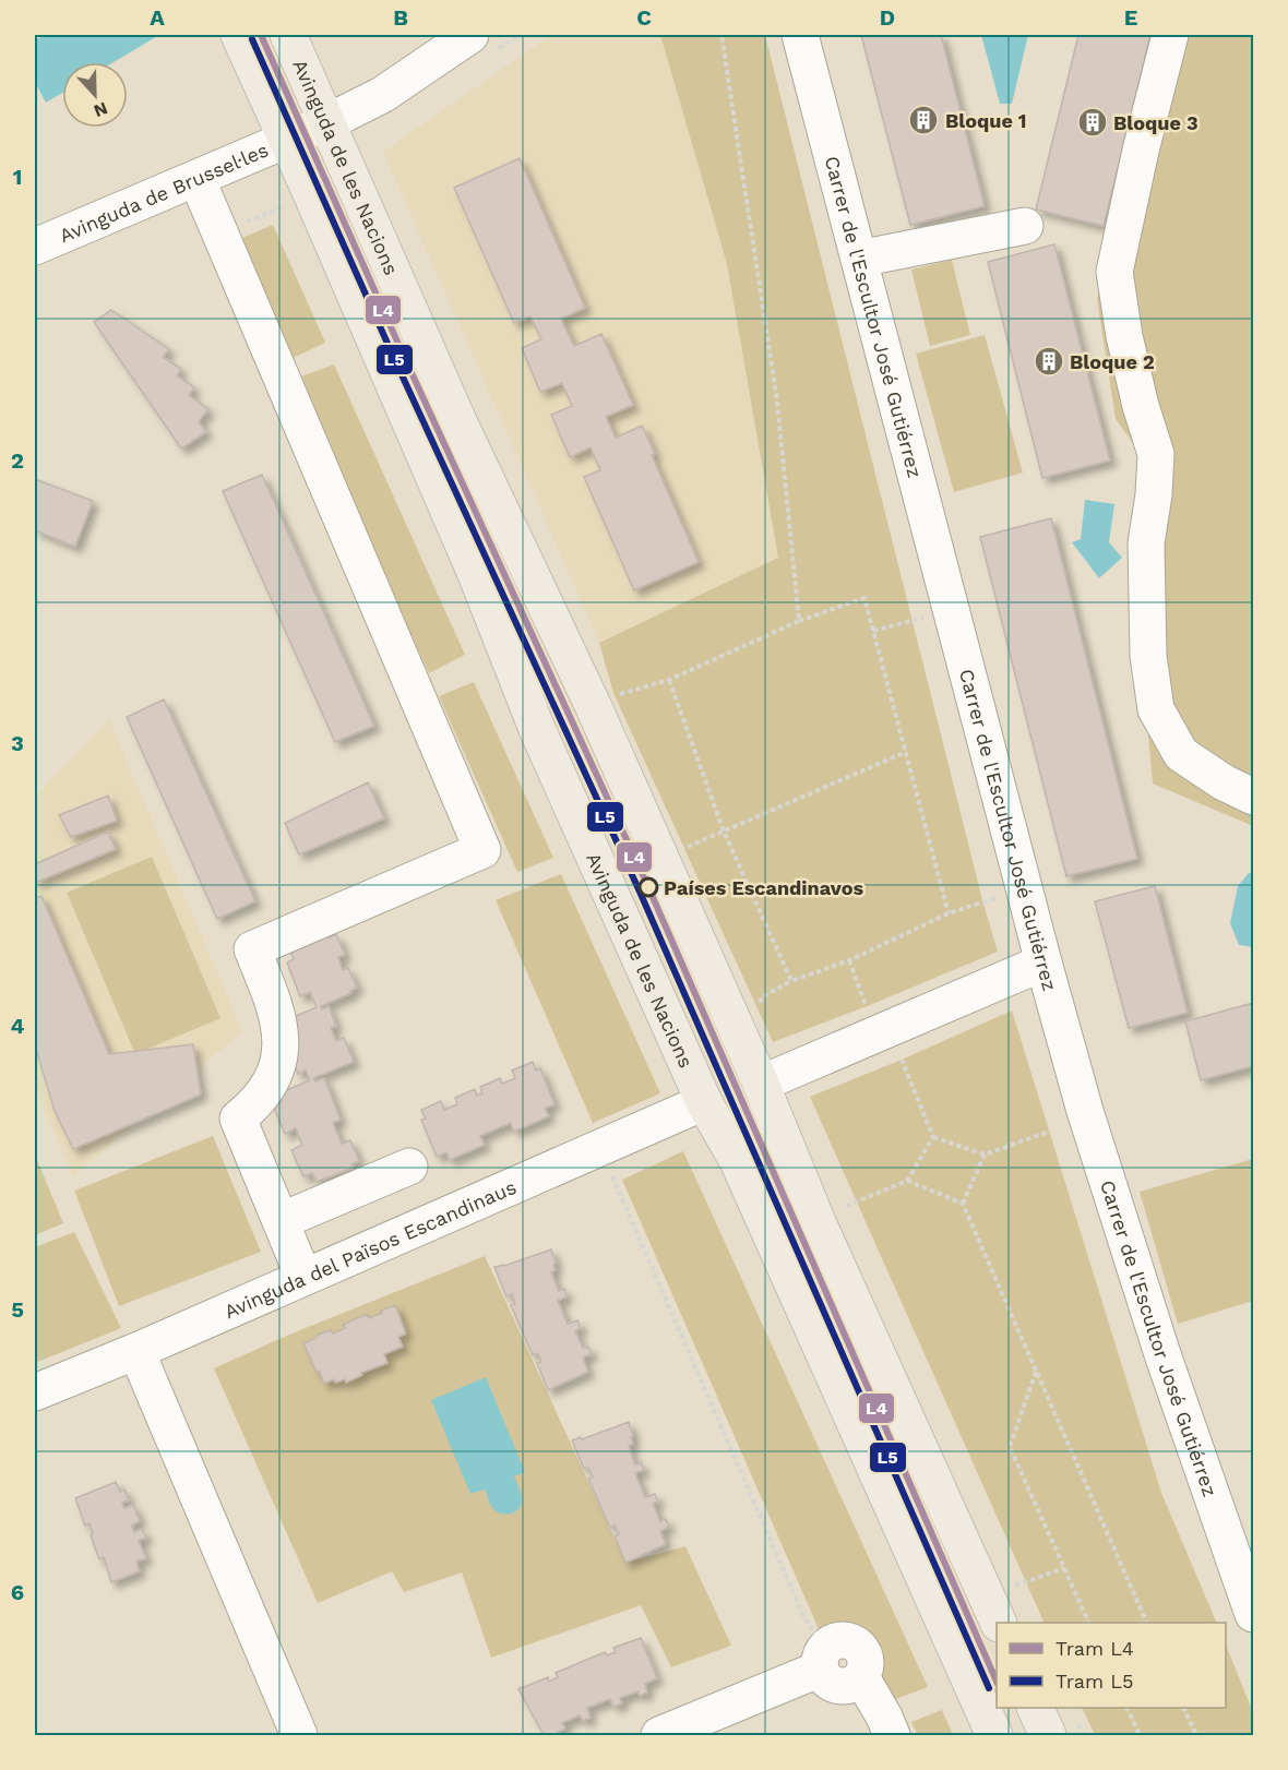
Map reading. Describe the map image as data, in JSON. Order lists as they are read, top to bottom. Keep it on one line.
{"streets":{"main road":["Avinguda de les Nacions"],"street":["Avinguda de Brussel·les","Carrer de l'Escultor José Gutiérrez","Avinguda del Països Escandinaus"]},"crossings":[["Avinguda de les Nacions","Avinguda de Brussel·les"],["Avinguda de les Nacions","Avinguda del Països Escandinaus"]],"places":{"building":["Bloque 1","Bloque 3","Bloque 2"],"other":["Países Escandinavos"]},"lines":["tram line L4","tram line L5"],"legend":["Tram L4","Tram L5"],"north":"bottom","grid":{"columns":["A","B","C","D","E"],"rows":["1","2","3","4","5","6"]}}
